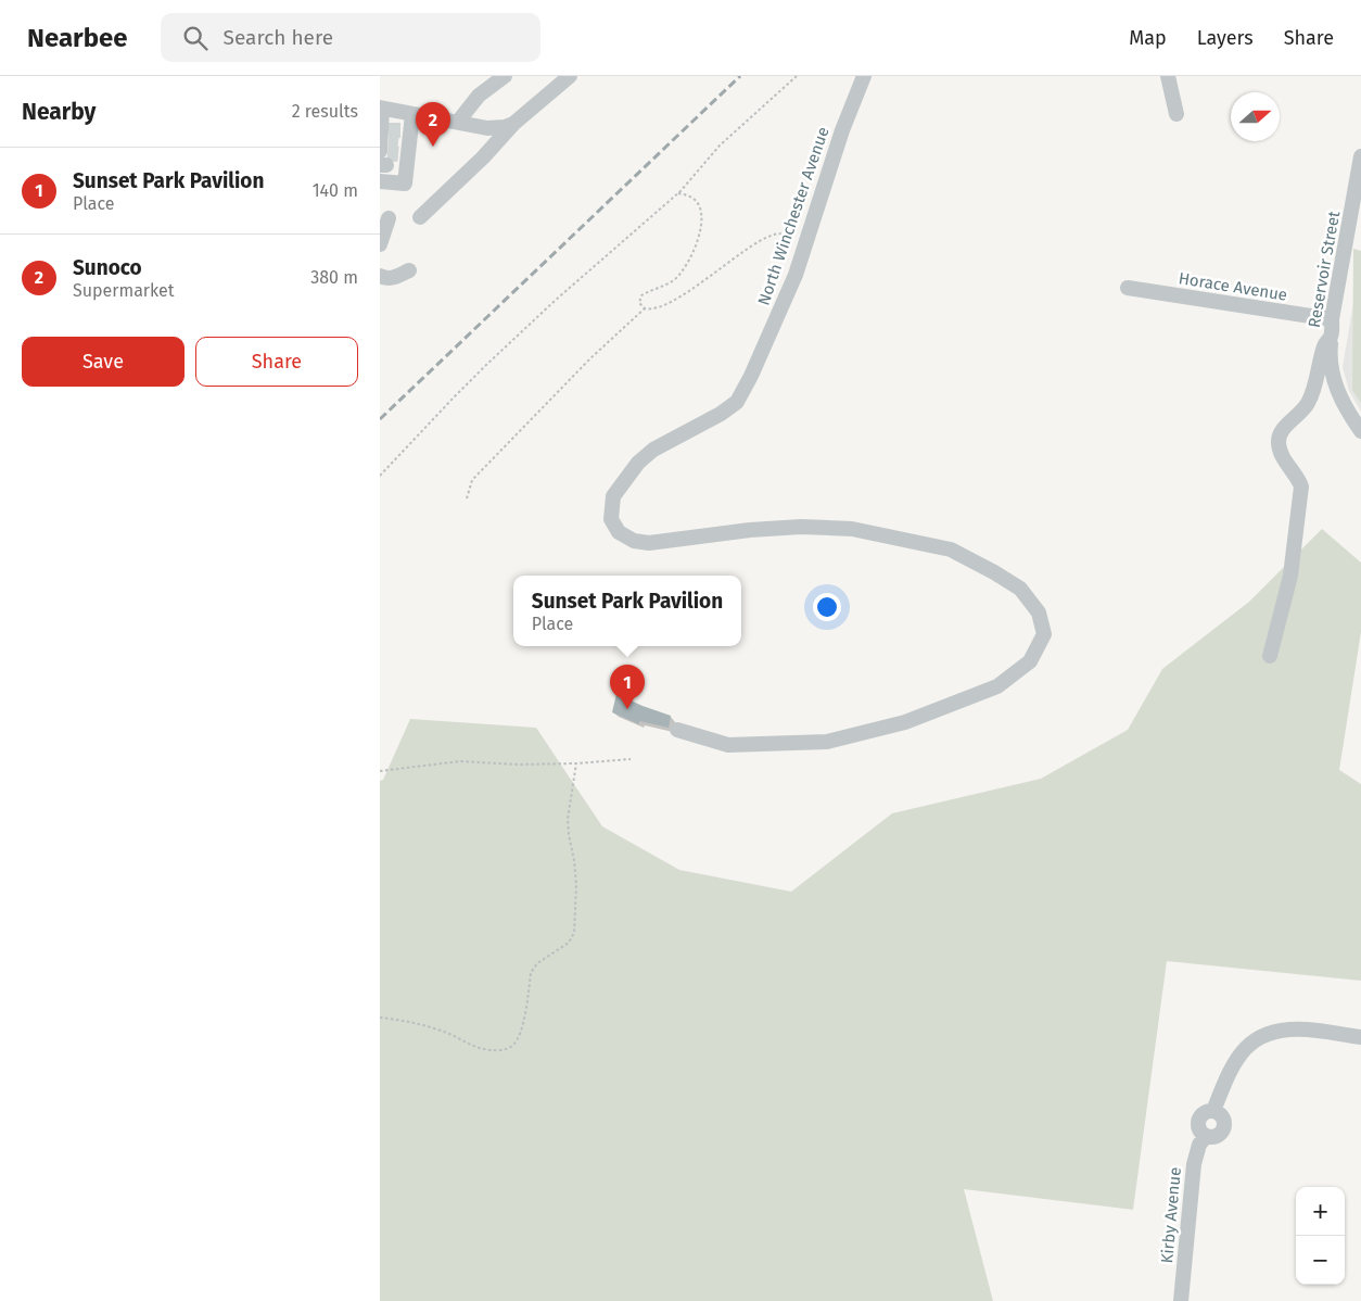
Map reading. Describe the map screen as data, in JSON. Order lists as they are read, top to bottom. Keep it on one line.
{"streets":{"street":["North Winchester Avenue","Reservoir Street","Horace Avenue","Kirby Avenue"]},"crossings":[["Reservoir Street","Horace Avenue"]],"north":"right","page":{"header":"Nearbee","search":"Search here","nav":["Map","Layers","Share"],"heading":["Nearby","2 results"],"pins":["2","1"],"list":[{"mark":"1","name":"Sunset Park Pavilion","note":"Place","value":"140 m"},{"mark":"2","name":"Sunoco","note":"Supermarket","value":"380 m"}],"buttons":["Save","Share"],"popup":["Sunset Park Pavilion","Place"],"map_buttons":["+","−"]}}
